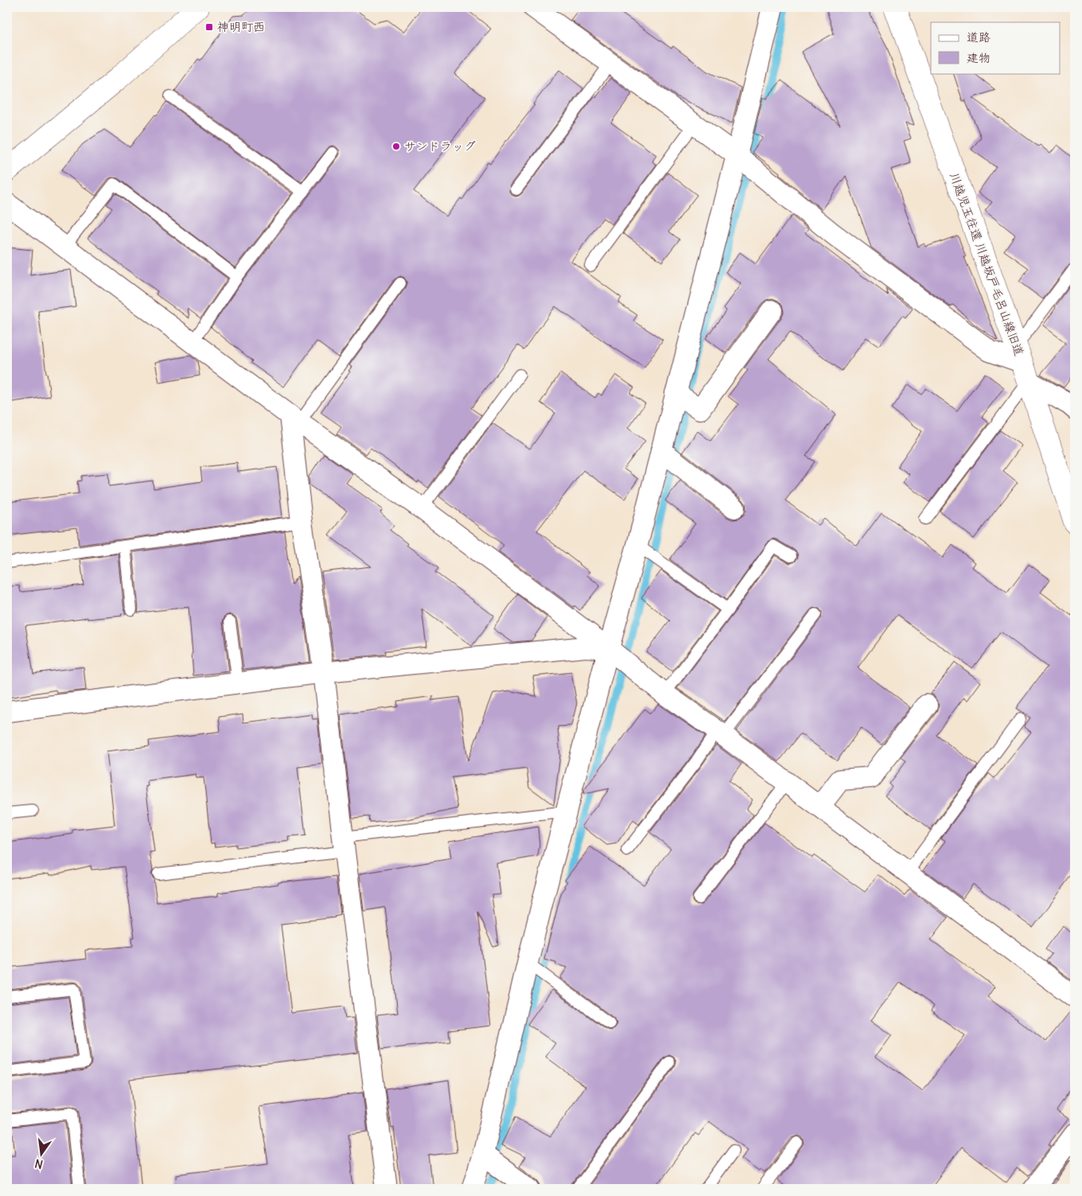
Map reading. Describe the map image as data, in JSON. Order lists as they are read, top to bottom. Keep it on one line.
{"streets":{"street":["川越児玉往還 川越坂戸毛呂山線旧道"]},"places":{"transit":["神明町西"],"other":["サンドラッグ"]},"legend":["道路","建物"],"north":"bottom"}
